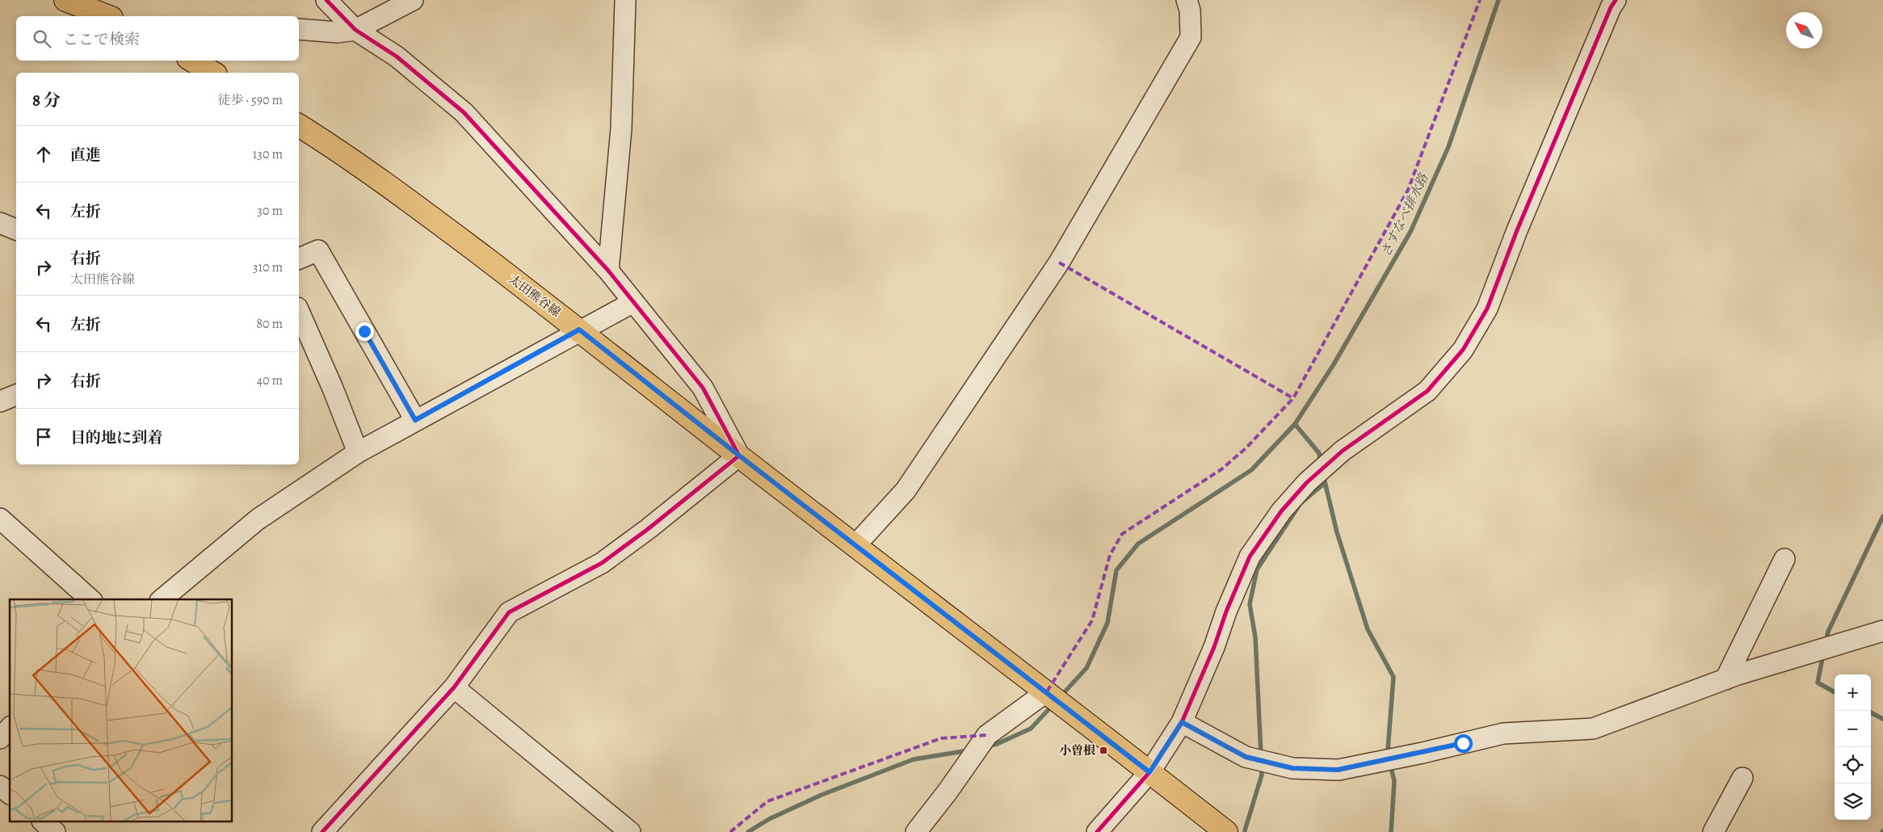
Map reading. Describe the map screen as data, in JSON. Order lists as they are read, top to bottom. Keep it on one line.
{"streets":{"main road":["太田熊谷線"]},"water":["さすなべ排水路"],"places":{"transit":["小曽根"]},"north":"top left","page":{"search":"ここで検索","heading":["8 分","徒歩 · 590 m"],"list":[["直進","130 m"],["左折","30 m"],["右折","太田熊谷線","310 m"],["左折","80 m"],["右折","40 m"],"目的地に到着"],"map_buttons":["+","−"]}}
